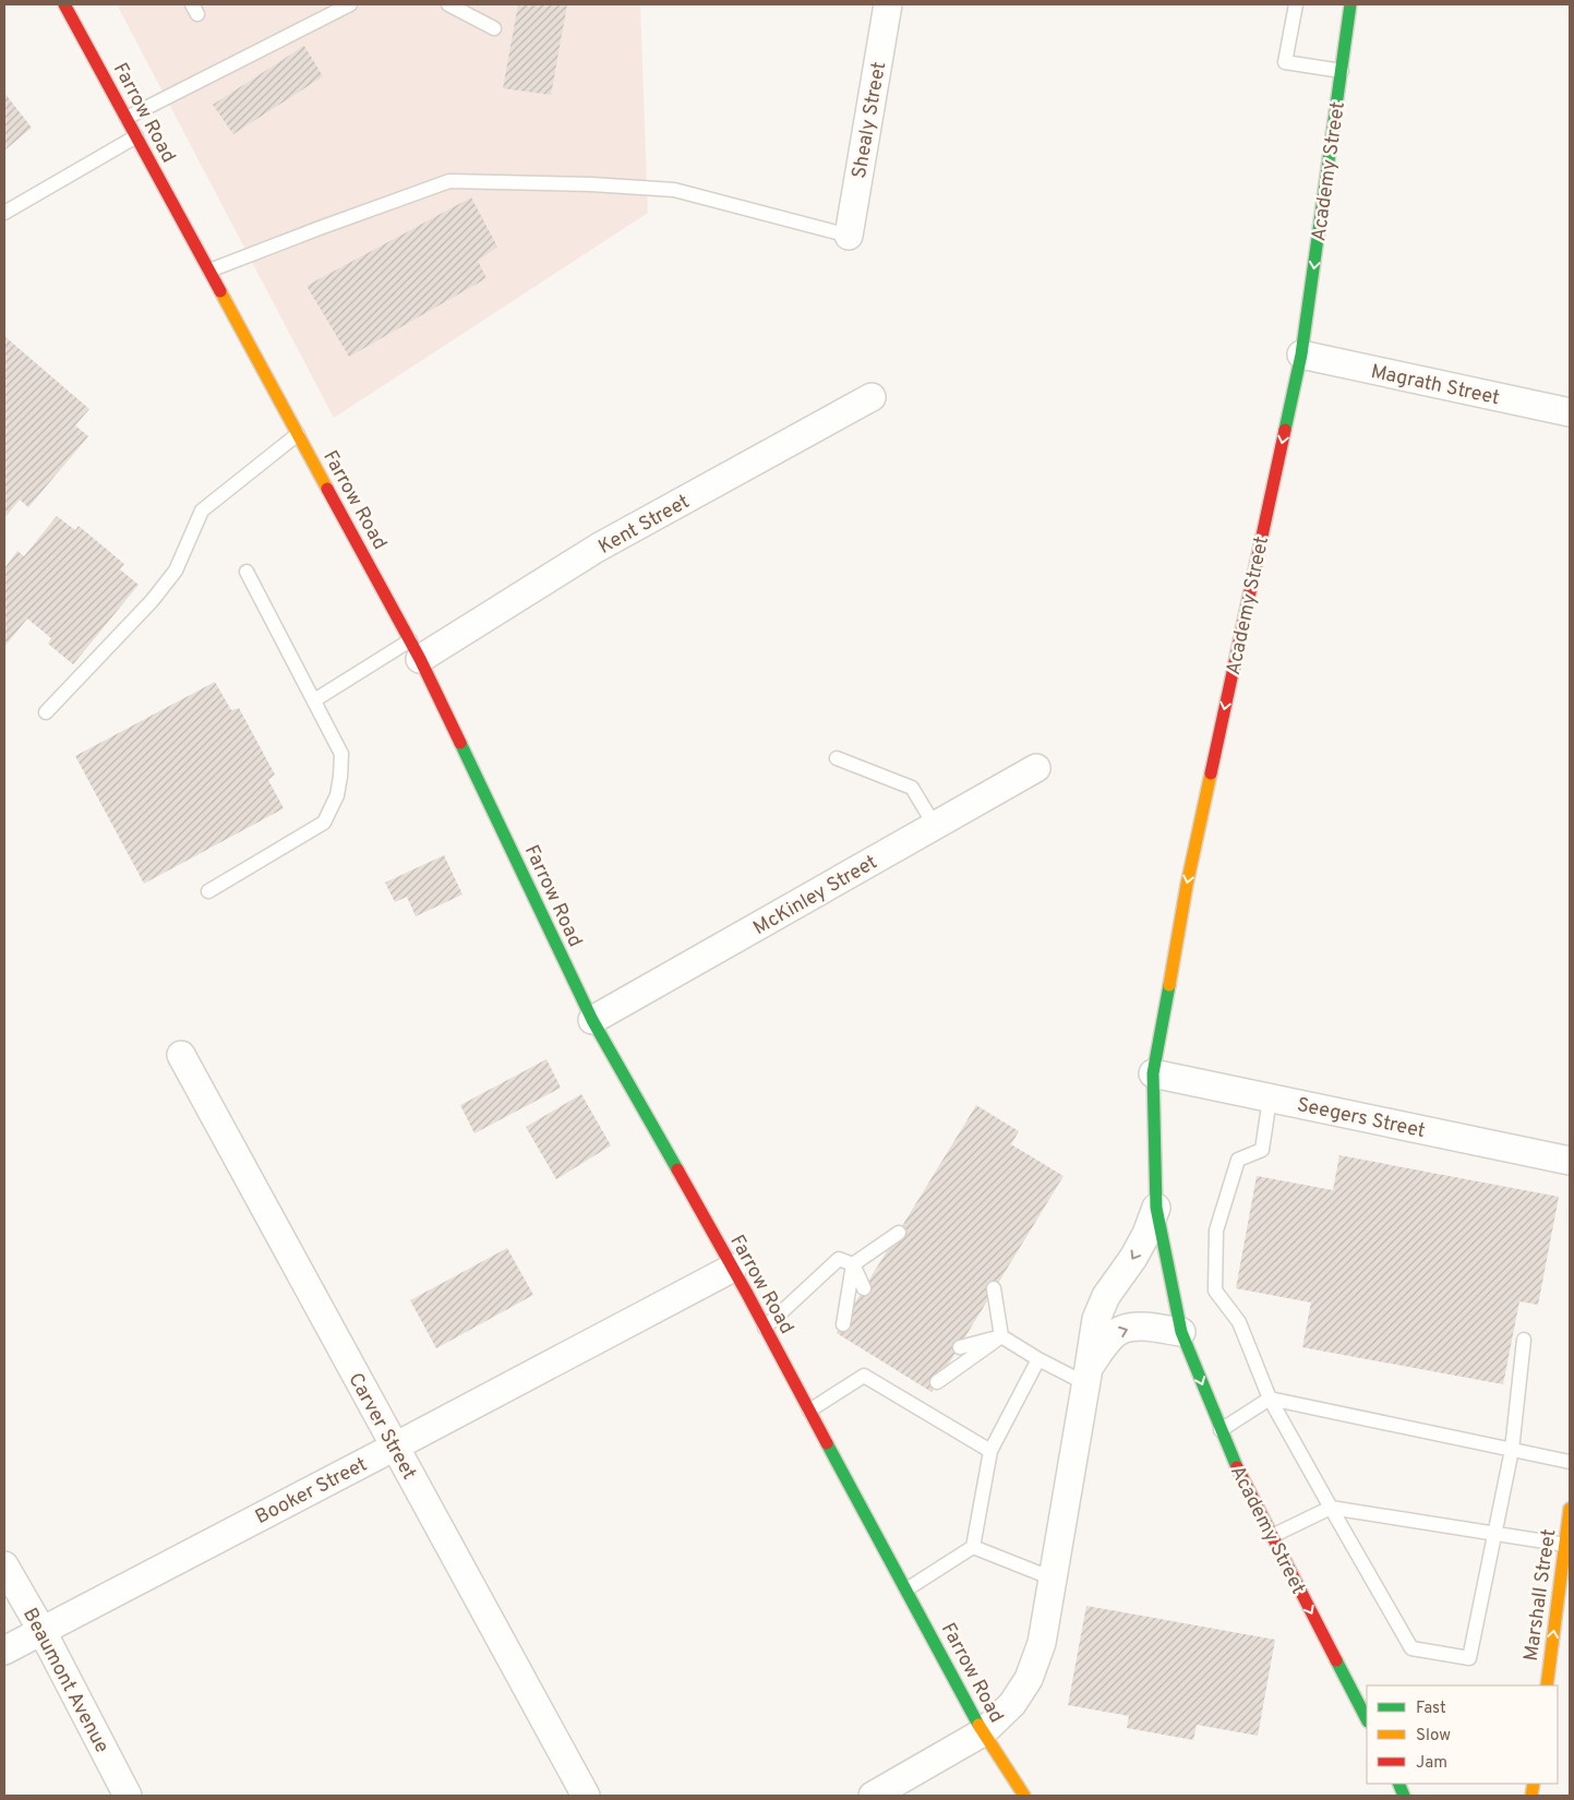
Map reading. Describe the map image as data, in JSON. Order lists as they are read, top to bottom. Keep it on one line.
{"streets":{"main road":["Farrow Road","Academy Street","Marshall Street"],"street":["Shealy Street","Magrath Street","Kent Street","McKinley Street","Seegers Street","Carver Street","Booker Street","Beaumont Avenue"]},"crossings":[["Farrow Road","Academy Street"],["Farrow Road","Kent Street"],["Farrow Road","McKinley Street"],["Farrow Road","Booker Street"],["Academy Street","Magrath Street"],["Academy Street","Seegers Street"],["Carver Street","Booker Street"],["Booker Street","Beaumont Avenue"]],"one_way":["Academy Street","Marshall Street"],"legend":["Fast","Slow","Jam"]}
